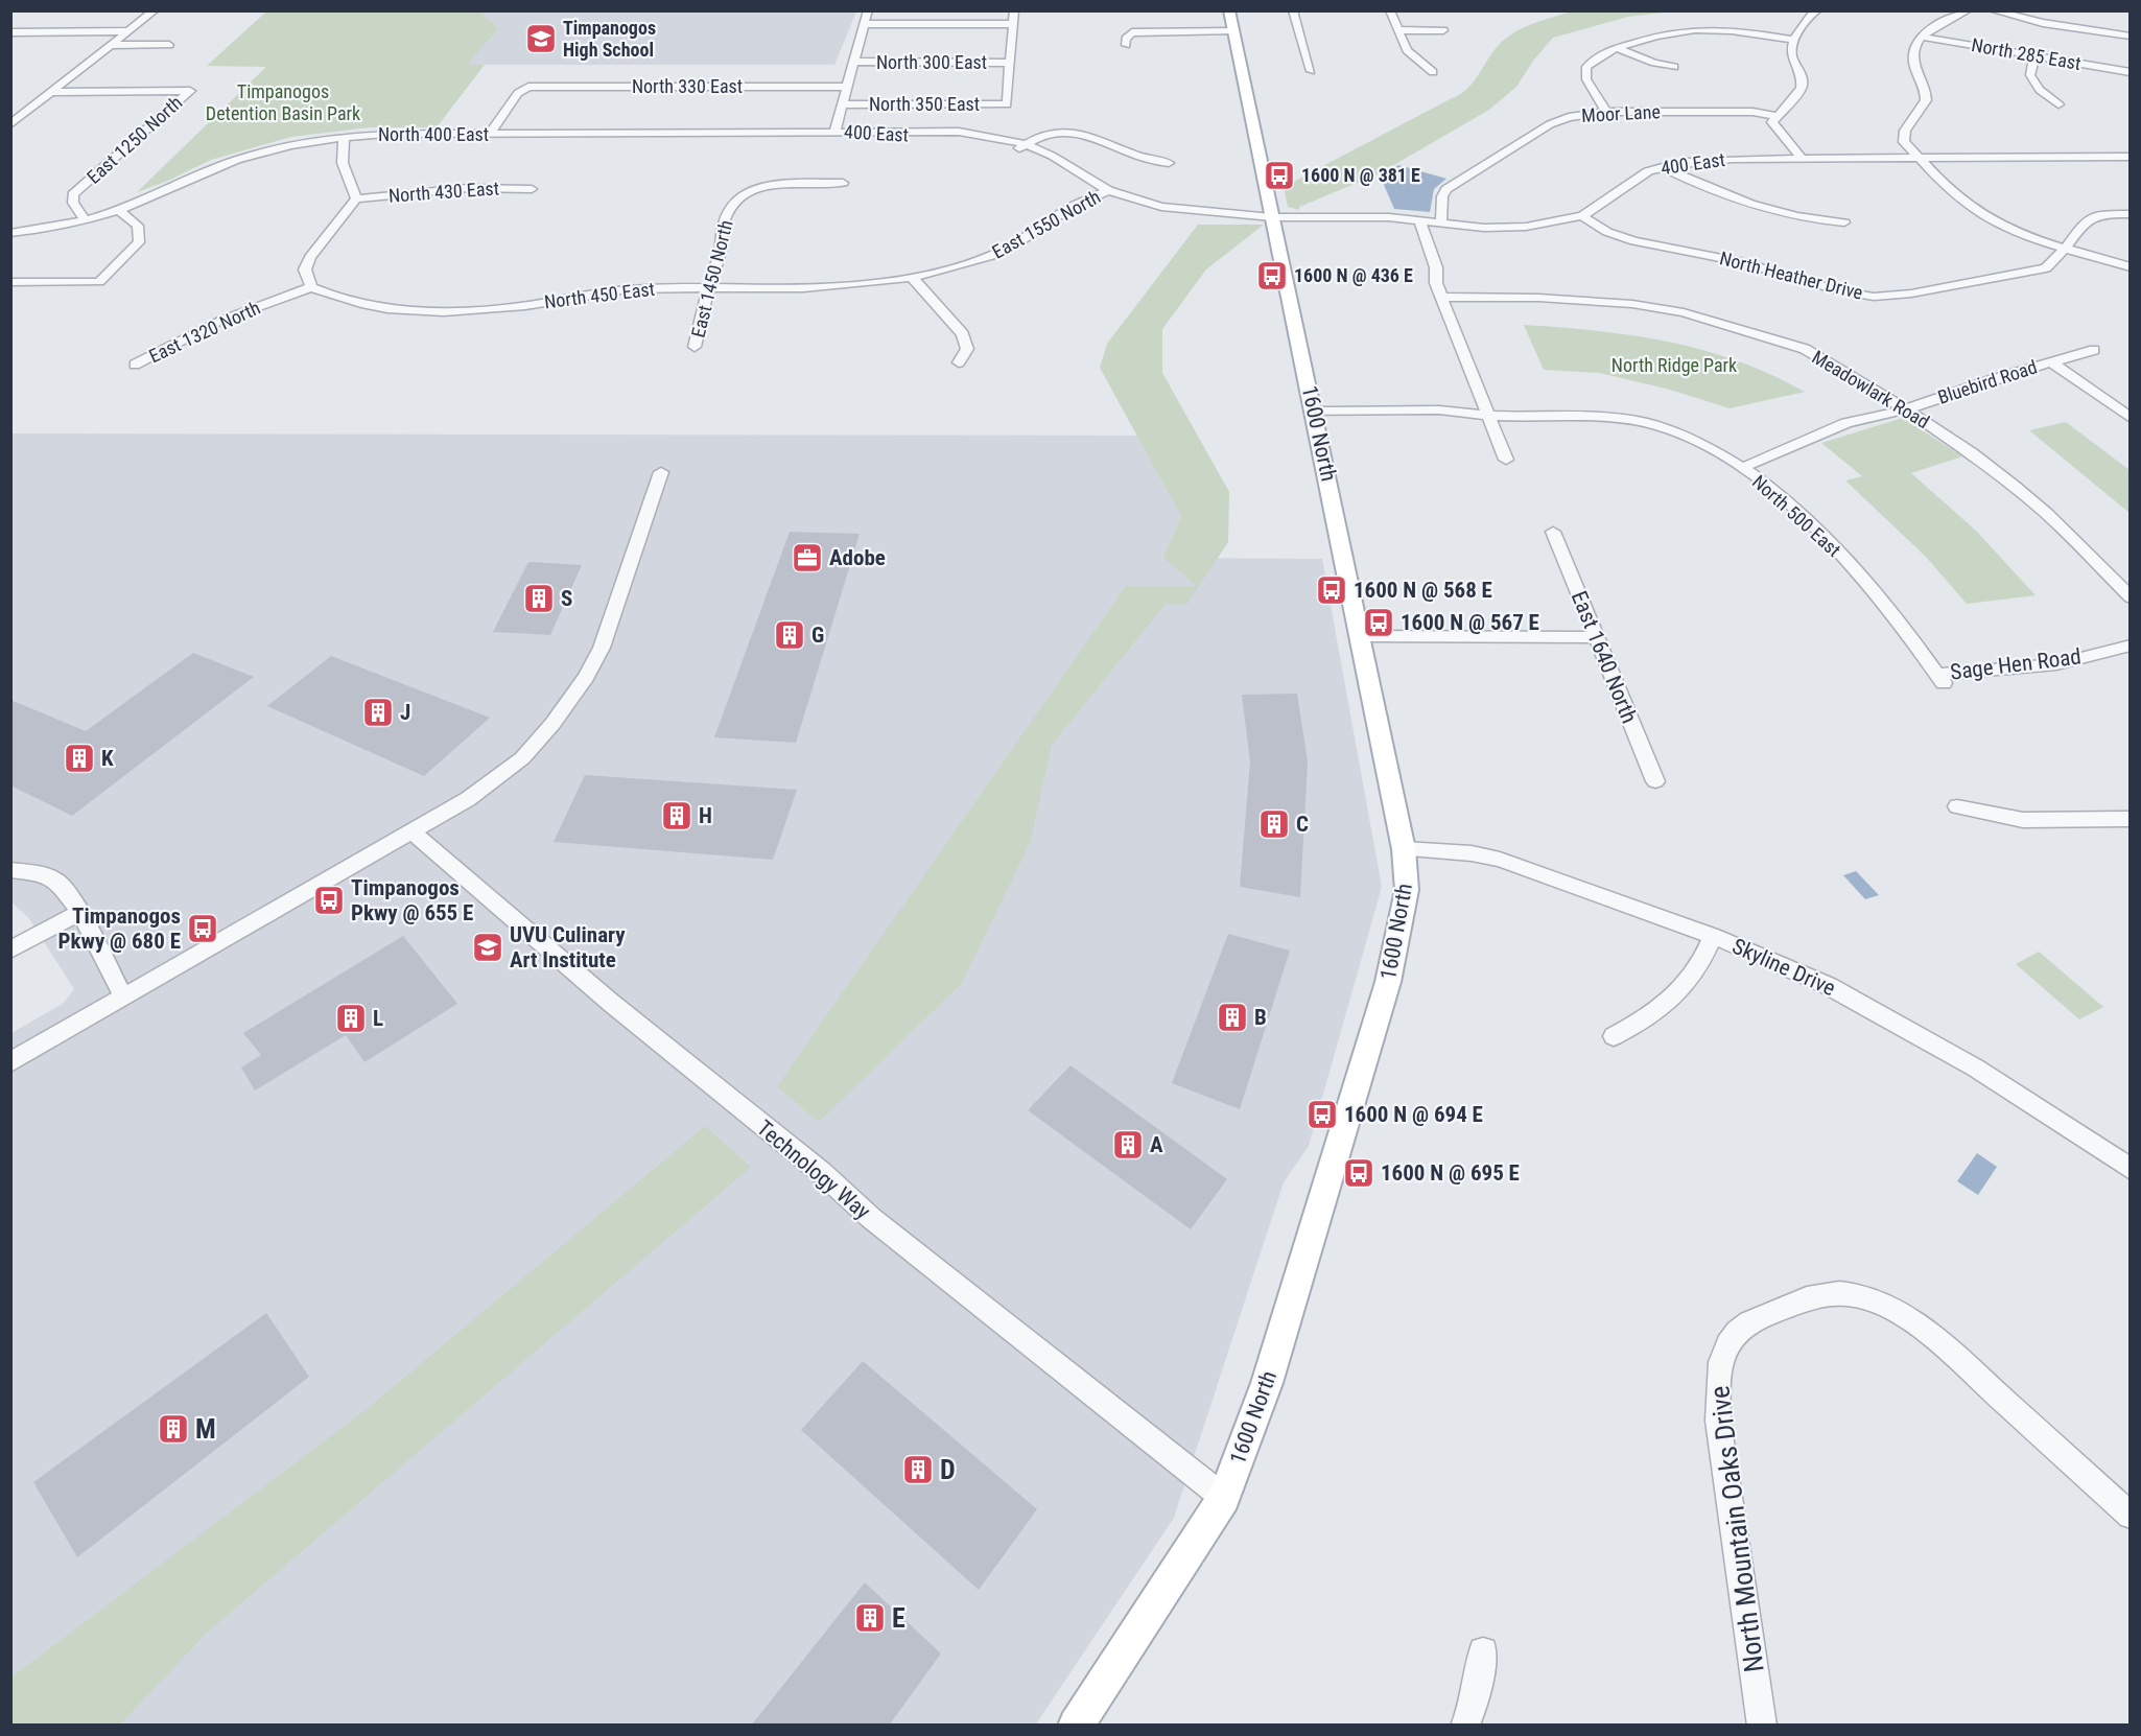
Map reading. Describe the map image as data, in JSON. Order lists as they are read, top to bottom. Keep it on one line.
{"streets":{"main road":["1600 North"],"street":["North 285 East","North 300 East","North 330 East","North 350 East","Moor Lane","400 East","North 400 East","East 1250 North","North 430 East","East 1550 North","North Heather Drive","East 1450 North","North 450 East","East 1320 North","Bluebird Road","Meadowlark Road","North 500 East","East 1640 North","Sage Hen Road","Skyline Drive","Technology Way","North Mountain Oaks Drive"]},"crossings":[["North 300 East","North 350 East"],["North 330 East","North 400 East"],["Moor Lane","400 East"],["400 East","North 400 East"],["400 East","East 1550 North"],["400 East","North Heather Drive"],["400 East","1600 North"],["North 400 East","East 1250 North"],["East 1550 North","North 450 East"],["East 1450 North","North 450 East"],["North 450 East","East 1320 North"],["Bluebird Road","Meadowlark Road"],["Bluebird Road","North 500 East"],["1600 North","North 500 East"],["1600 North","Skyline Drive"],["1600 North","Technology Way"],["North 500 East","Sage Hen Road"]],"parks":["Timpanogos Detention Basin Park","North Ridge Park"],"places":{"school or university":["Timpanogos High School","UVU Culinary Art Institute"],"bus stop":["1600 N @ 381 E","1600 N @ 436 E","1600 N @ 568 E","1600 N @ 567 E","Timpanogos Pkwy @ 655 E","Timpanogos Pkwy @ 680 E","1600 N @ 694 E","1600 N @ 695 E"],"office":["Adobe"],"building":["S","G","J","K","H","C","B","L","A","M","D","E"]}}
